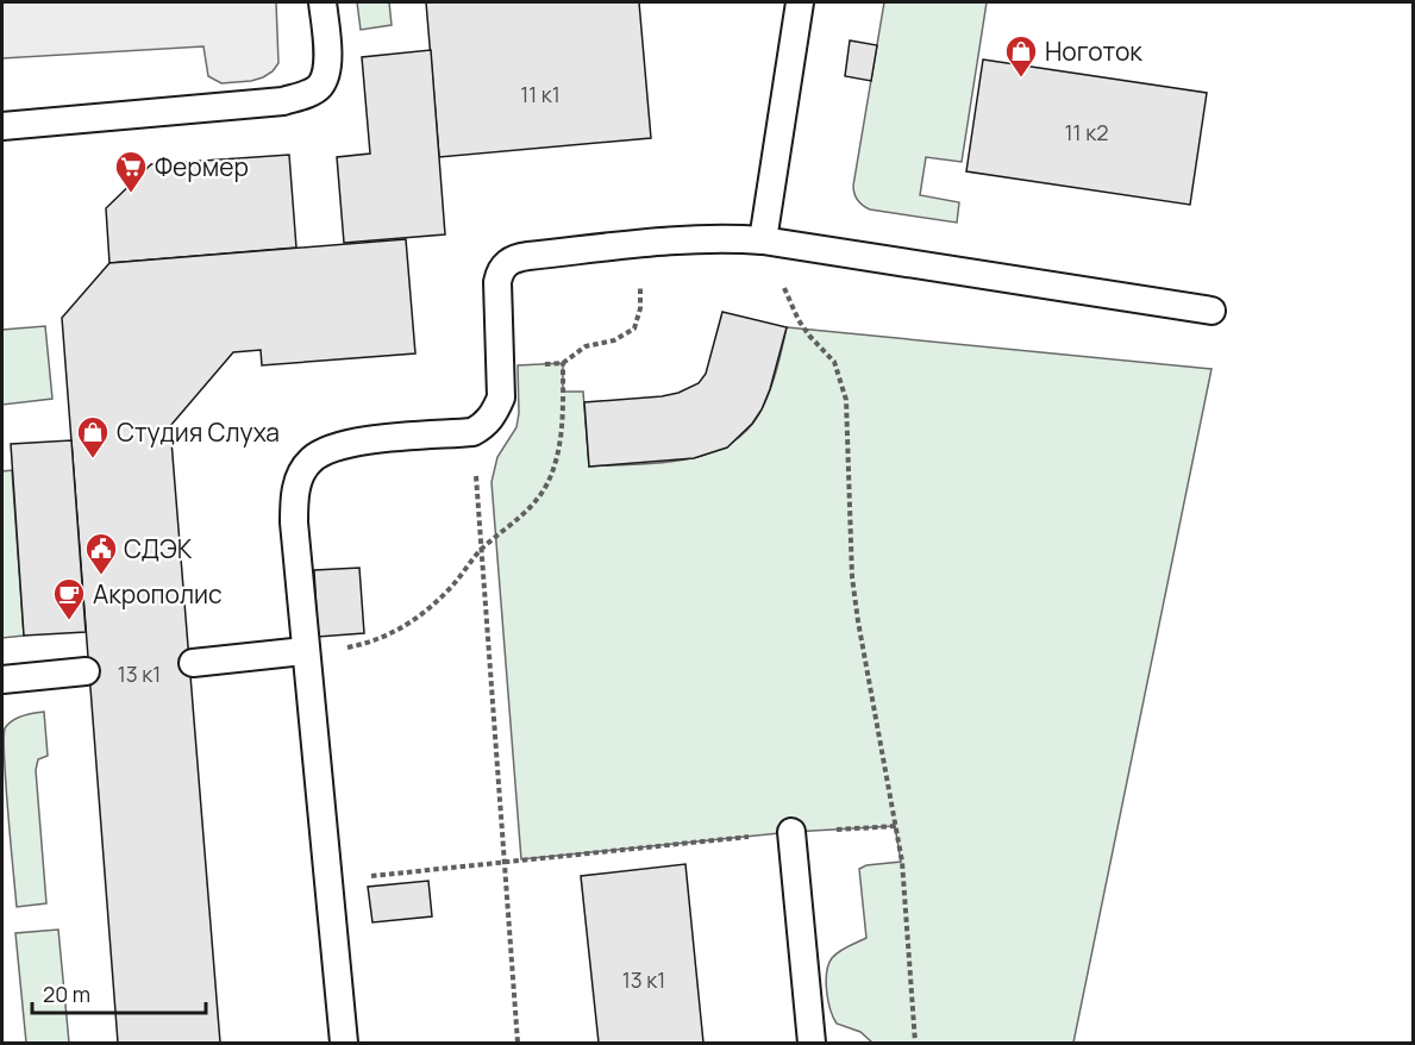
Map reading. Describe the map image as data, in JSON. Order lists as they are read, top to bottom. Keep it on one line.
{"places":{"shop":["Ноготок","Студия Слуха"],"supermarket":["Фермер"],"public building":["СДЭК"],"cafe":["Акрополис"]},"house_numbers":["11 к1","11 к2","13 к1","13 к1"],"scale_bar":"20 m"}
